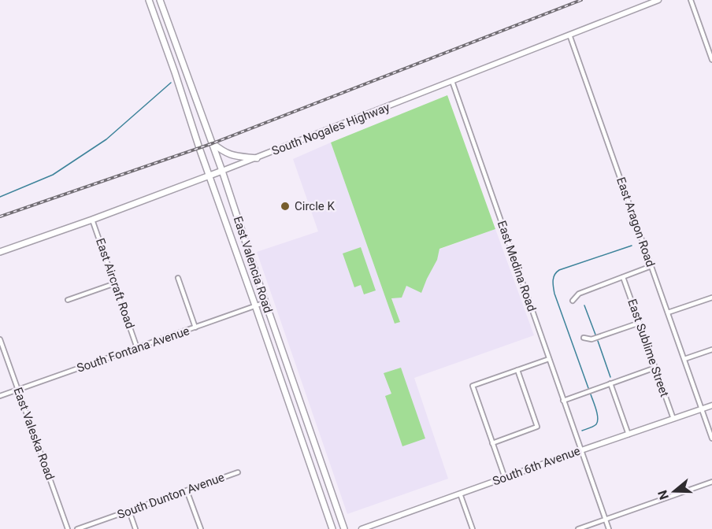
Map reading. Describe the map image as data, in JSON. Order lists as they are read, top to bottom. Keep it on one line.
{"streets":{"main road":["South Nogales Highway","East Valencia Road","South 6th Avenue"],"street":["East Aragon Road","East Medina Road","East Aircraft Road","East Sublime Street","South Fontana Avenue","East Valeska Road","South Dunton Avenue"]},"crossings":[["South Nogales Highway","East Aragon Road"],["South Nogales Highway","East Valencia Road"],["South Nogales Highway","East Medina Road"],["South Nogales Highway","East Aircraft Road"],["East Aragon Road","South 6th Avenue"],["East Valencia Road","South Fontana Avenue"],["East Medina Road","South 6th Avenue"],["East Aircraft Road","South Fontana Avenue"],["East Sublime Street","South 6th Avenue"],["South Fontana Avenue","East Valeska Road"]],"places":["Circle K"],"north":"left"}
